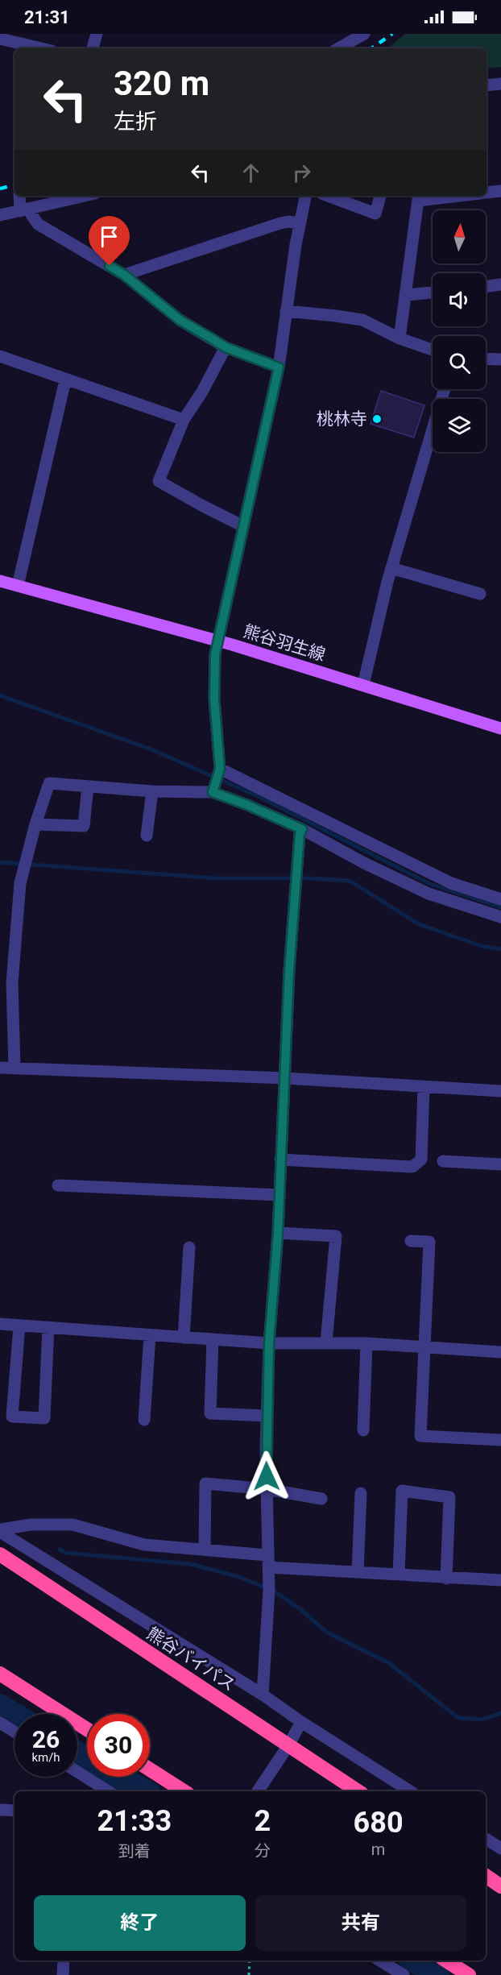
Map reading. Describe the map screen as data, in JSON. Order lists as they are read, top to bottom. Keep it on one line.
{"streets":{"highway":["熊谷バイパス"],"main road":["熊谷羽生線"]},"places":["桃林寺"],"north":"top","page":{"status":"21:31","turn":["320 m","左折"],"speed":"26 km/h","limit":"30","eta":["21:33","到着","2","分","680","m"],"buttons":["終了","共有"]}}
